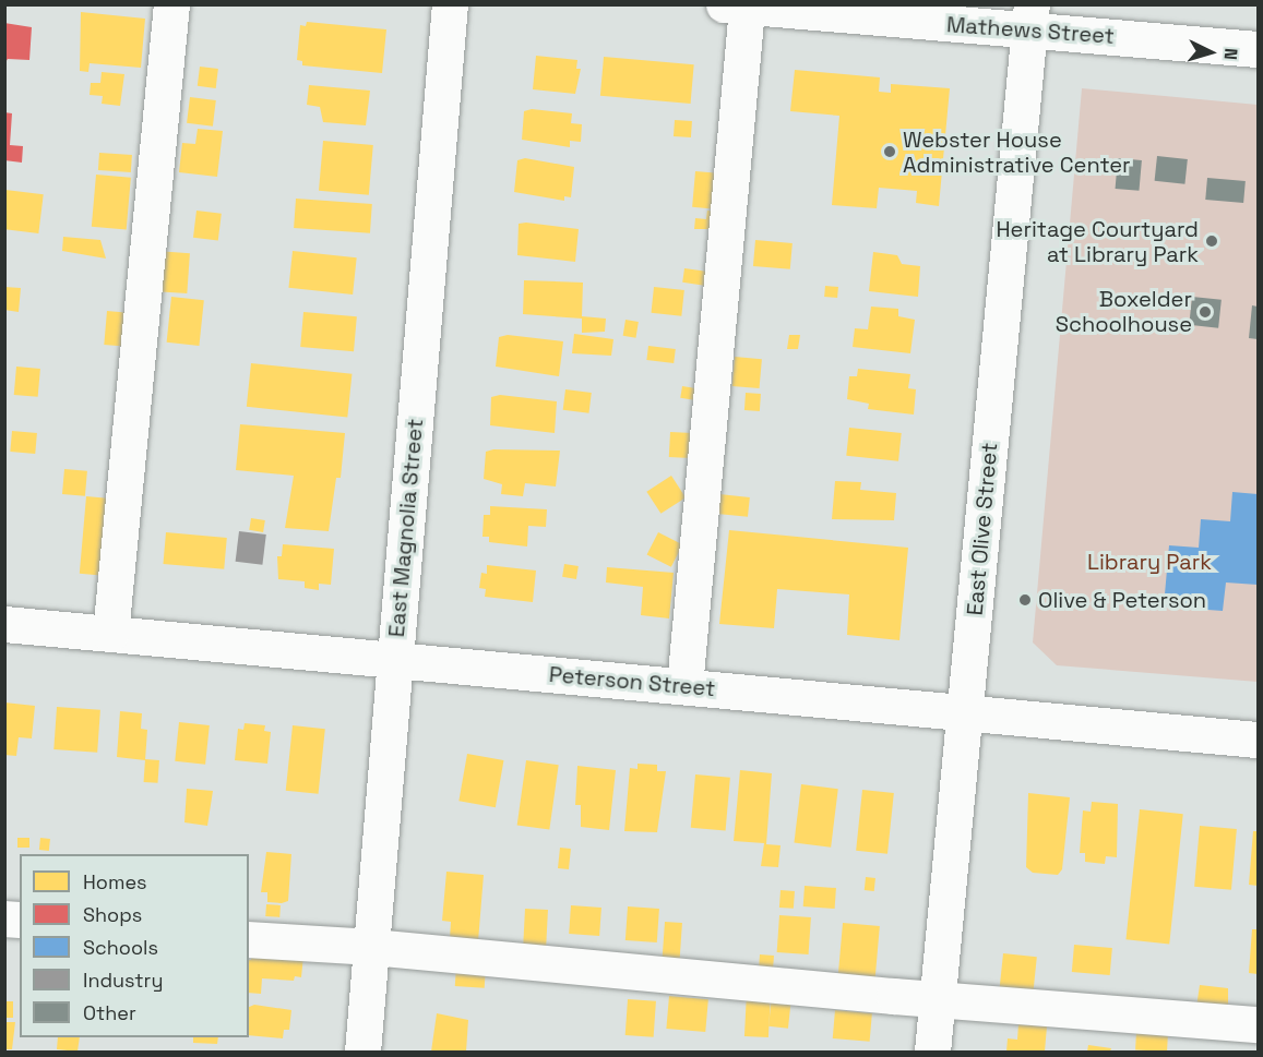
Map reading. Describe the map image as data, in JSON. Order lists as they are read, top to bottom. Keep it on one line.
{"streets":{"street":["Mathews Street","East Magnolia Street","East Olive Street","Peterson Street"]},"crossings":[["Mathews Street","East Olive Street"],["East Magnolia Street","Peterson Street"],["East Olive Street","Peterson Street"]],"parks":["Library Park"],"places":["Webster House Administrative Center","Heritage Courtyard at Library Park","Boxelder Schoolhouse","Olive & Peterson"],"legend":["Homes","Shops","Schools","Industry","Other"],"north":"right"}
